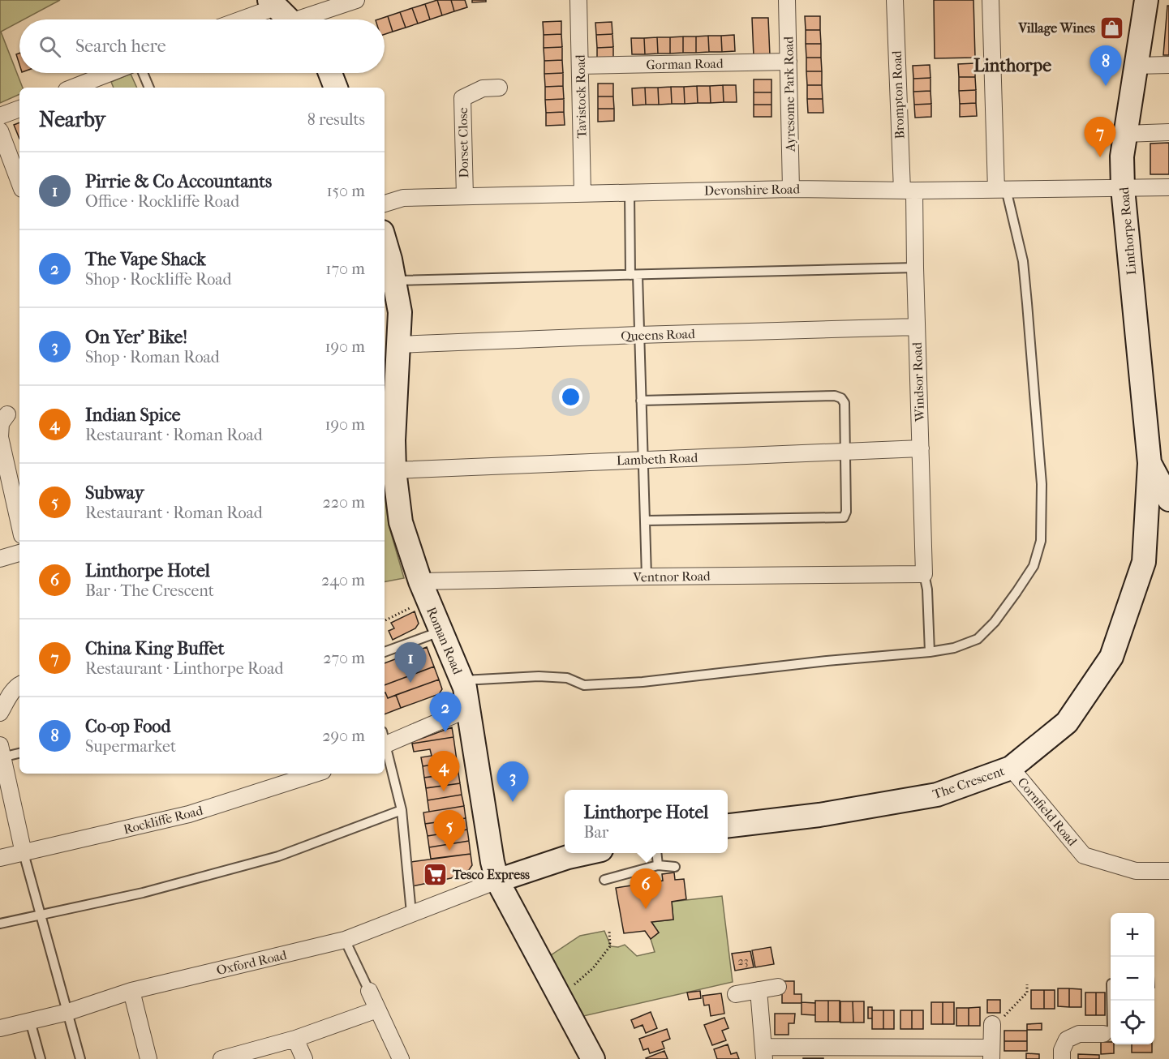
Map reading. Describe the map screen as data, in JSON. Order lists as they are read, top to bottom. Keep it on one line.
{"streets":{"street":["Gorman Road","Ayresome Park Road","Brompton Road","Tavistock Road","Dorset Close","Devonshire Road","Linthorpe Road","Queens Road","Windsor Road","Lambeth Road","Ventnor Road","Roman Road","The Crescent","Cornfield Road","Rockliffe Road","Oxford Road"]},"crossings":[["Gorman Road","Ayresome Park Road"],["Gorman Road","Tavistock Road"],["Ayresome Park Road","Devonshire Road"],["Brompton Road","Devonshire Road"],["Brompton Road","Windsor Road"],["Tavistock Road","Devonshire Road"],["Dorset Close","Devonshire Road"],["Devonshire Road","Linthorpe Road"],["Devonshire Road","Windsor Road"],["Linthorpe Road","The Crescent"],["Queens Road","Windsor Road"],["Queens Road","Roman Road"],["Windsor Road","Lambeth Road"],["Windsor Road","Ventnor Road"],["Lambeth Road","Roman Road"],["Ventnor Road","Roman Road"],["Roman Road","Oxford Road"],["The Crescent","Cornfield Road"]],"districts":["Linthorpe"],"places":{"shop":["Village Wines"],"supermarket":["Tesco Express"]},"house_numbers":["23"],"page":{"search":"Search here","pins":["8","7","1","2","4","3","5","6"],"heading":["Nearby","8 results"],"list":[{"mark":"1","name":"Pirrie & Co Accountants","note":"Office · Rockliffe Road","value":"150 m"},{"mark":"2","name":"The Vape Shack","note":"Shop · Rockliffe Road","value":"170 m"},{"mark":"3","name":"On Yer' Bike!","note":"Shop · Roman Road","value":"190 m"},{"mark":"4","name":"Indian Spice","note":"Restaurant · Roman Road","value":"190 m"},{"mark":"5","name":"Subway","note":"Restaurant · Roman Road","value":"220 m"},{"mark":"6","name":"Linthorpe Hotel","note":"Bar · The Crescent","value":"240 m"},{"mark":"7","name":"China King Buffet","note":"Restaurant · Linthorpe Road","value":"270 m"},{"mark":"8","name":"Co-op Food","note":"Supermarket","value":"290 m"}],"popup":["Linthorpe Hotel","Bar"],"map_buttons":["+","−"]}}
